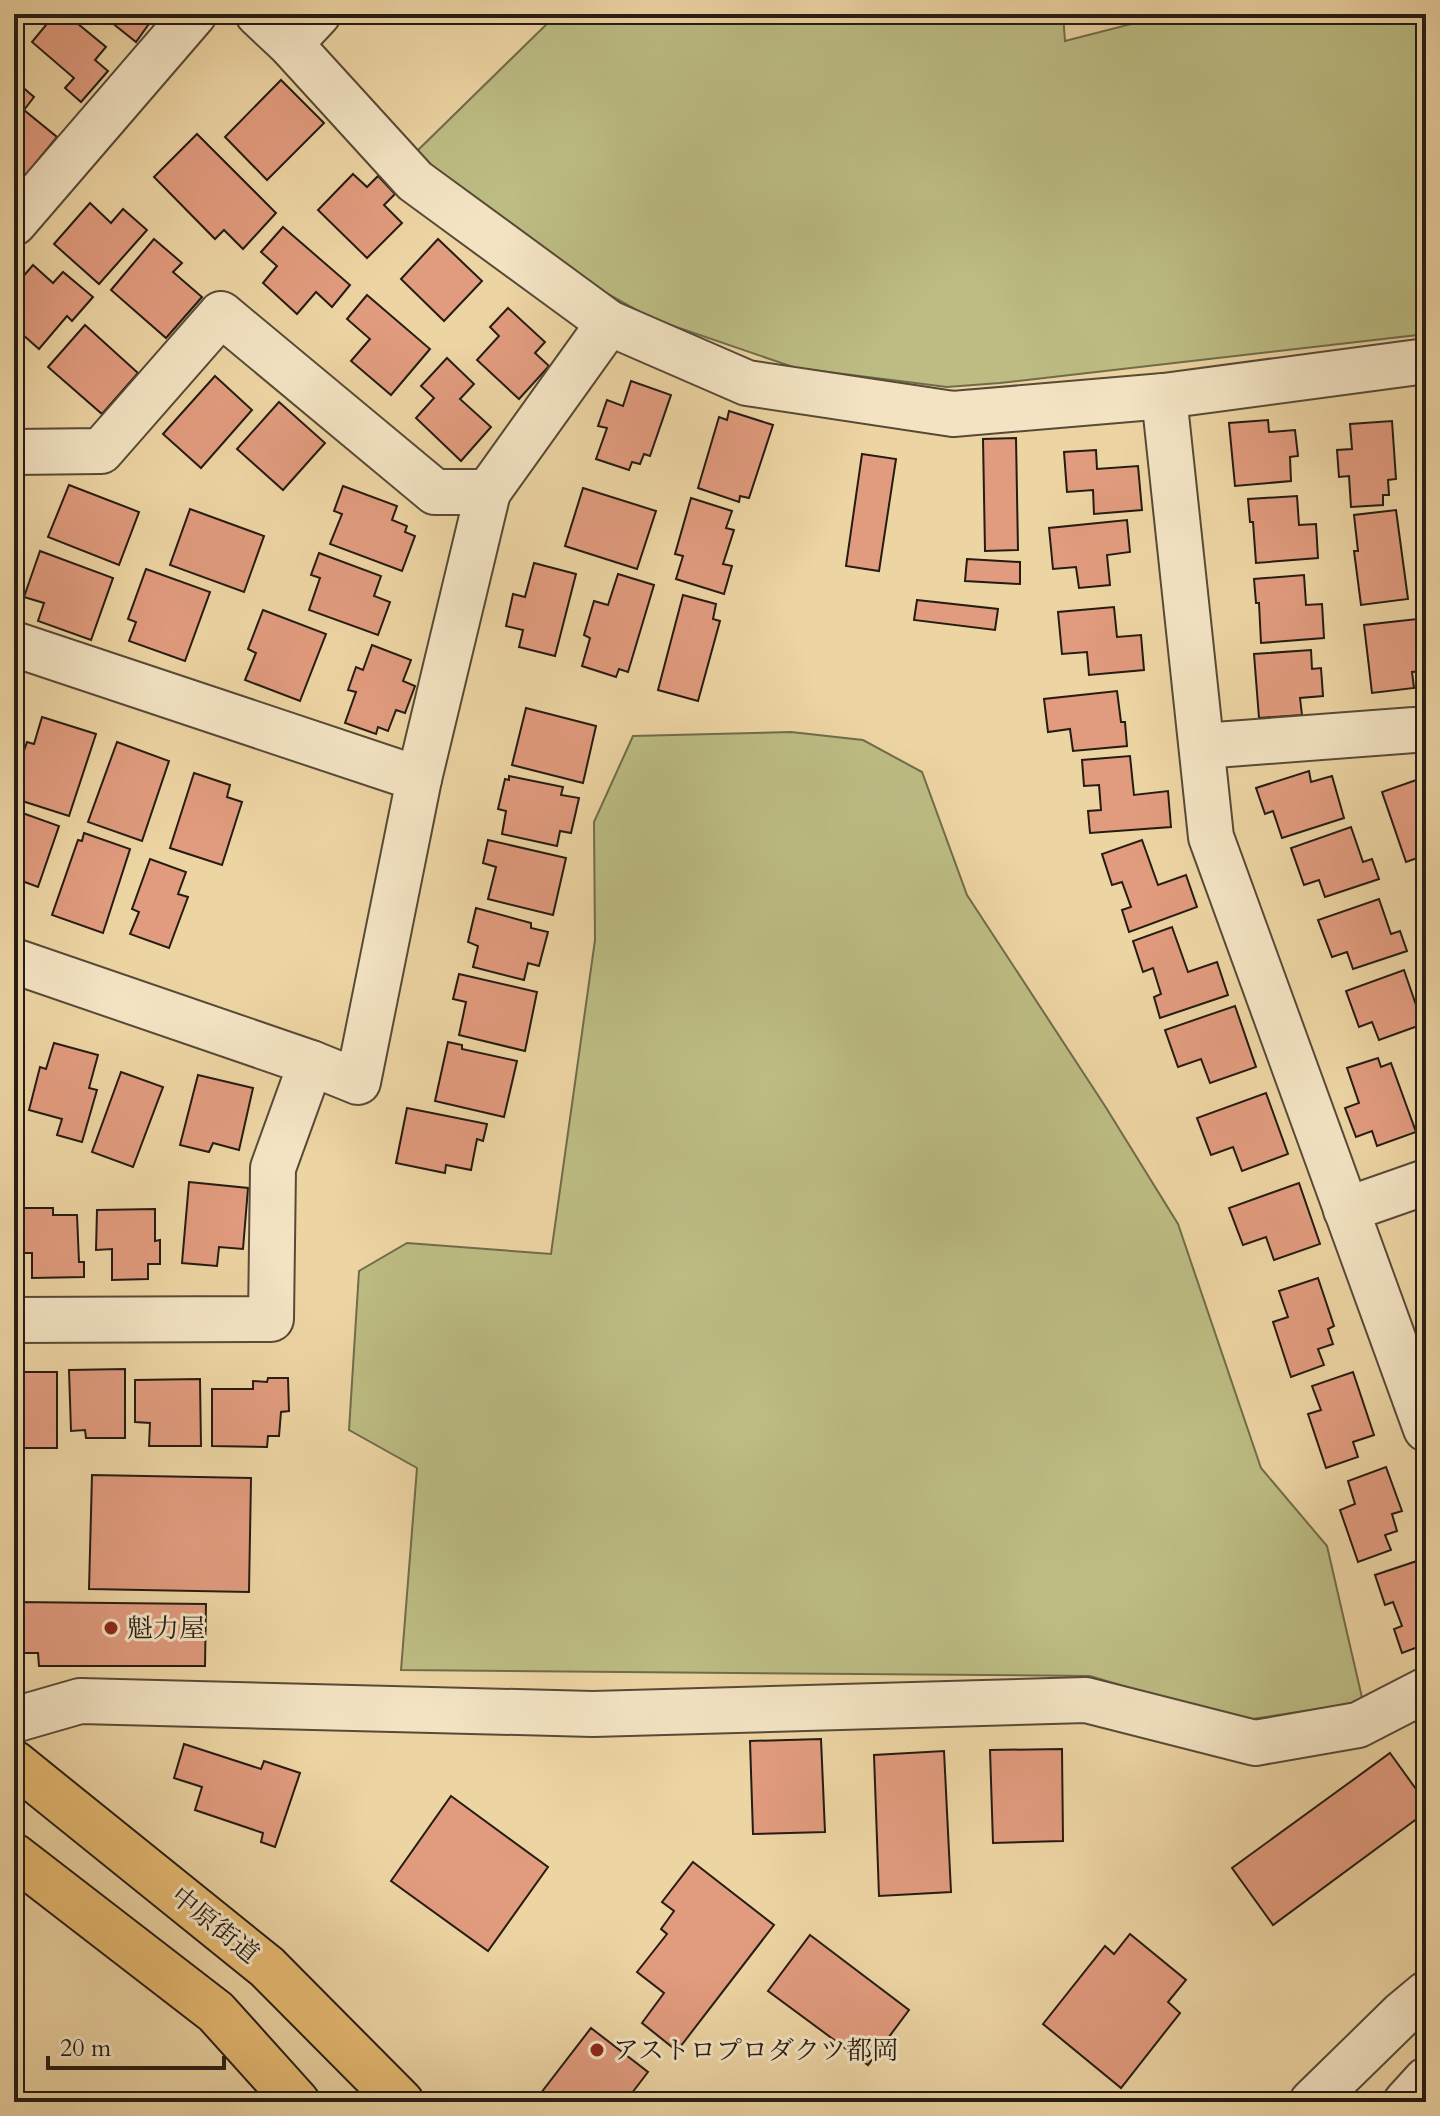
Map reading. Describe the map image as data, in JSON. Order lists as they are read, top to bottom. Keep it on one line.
{"streets":{"main road":["中原街道"]},"places":["魁力屋","アストロプロダクツ都岡"],"scale_bar":"20 m"}
